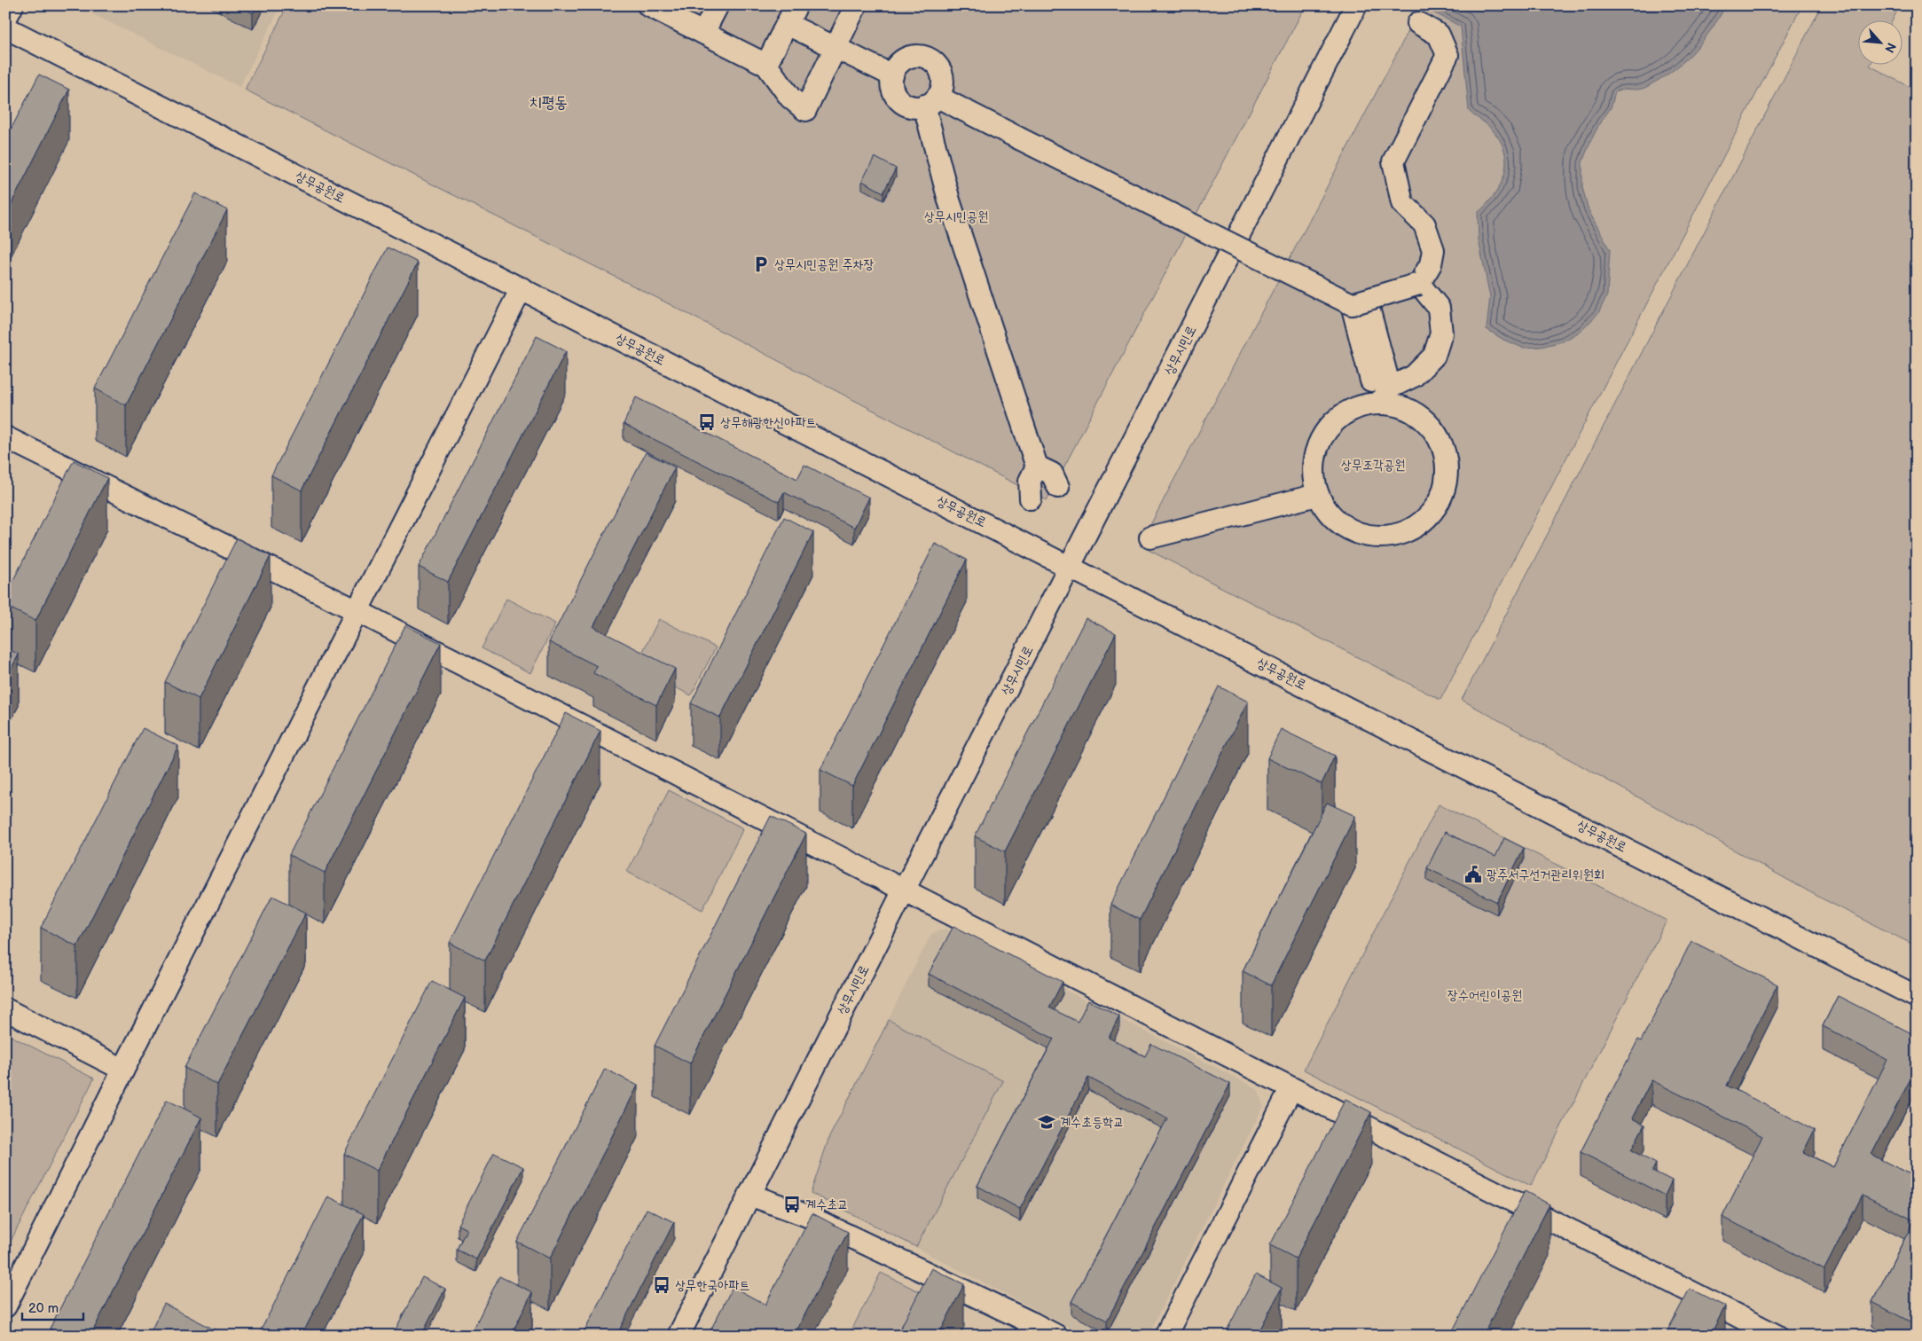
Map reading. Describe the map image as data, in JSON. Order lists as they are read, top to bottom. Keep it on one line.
{"streets":{"street":["상무공원로","상무시민로"]},"crossings":[["상무공원로","상무시민로"]],"districts":["치평동"],"parks":["상무시민공원","상무조각공원","장수어린이공원"],"places":{"parking":["상무시민공원 주차장"],"bus stop":["상무해광한신아파트","계수초교","상무한국아파트"],"public building":["광주서구선거관리위원회"],"school or university":["계수초등학교"]},"scale_bar":"20 m","north":"bottom right"}
